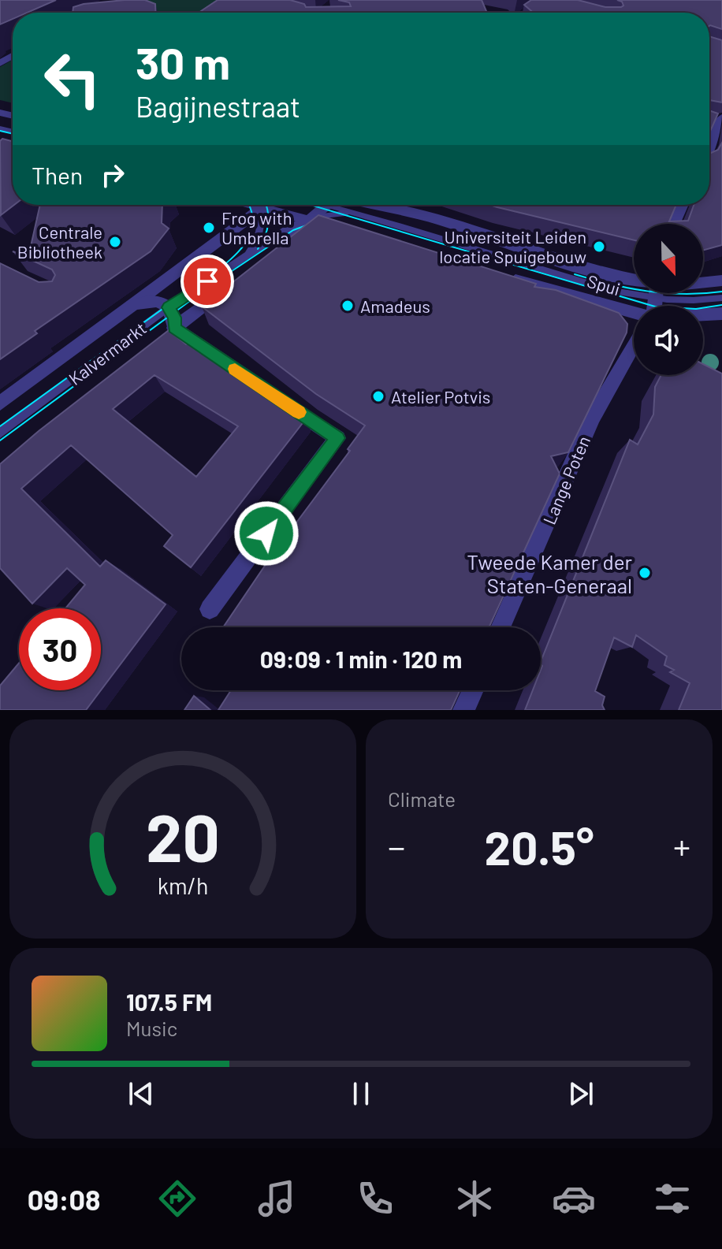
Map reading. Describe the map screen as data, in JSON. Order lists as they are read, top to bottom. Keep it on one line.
{"streets":{"street":["Spui","Kalvermarkt","Lange Poten"]},"crossings":[["Spui","Kalvermarkt"]],"places":["Frog with Umbrella","Centrale Bibliotheek","Universiteit Leiden locatie Spuigebouw","Amadeus","Atelier Potvis","Tweede Kamer der Staten-Generaal"],"north":"bottom","page":{"turn":["30 m","Bagijnestraat"],"then":"Then","limit":"30","trip":"09:09 · 1 min · 120 m","tile":"Climate","heat":["−","20.5°","+"],"song":["107.5 FM","Music"],"tabs":"09:08","gauge":["20","km/h"]}}
